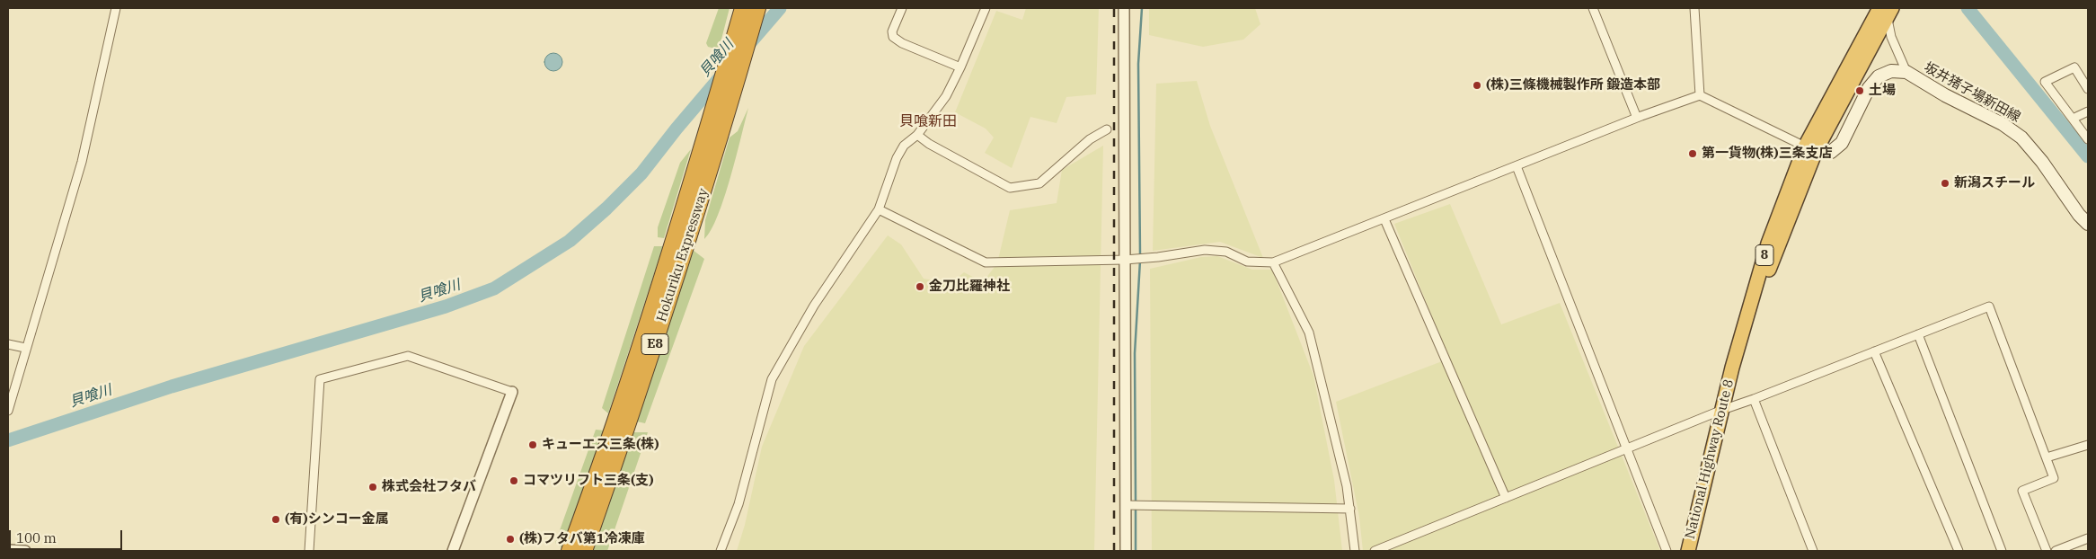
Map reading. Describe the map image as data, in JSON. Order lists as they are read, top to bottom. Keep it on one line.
{"streets":{"highway":["Hokuriku Expressway","8","E8","National Highway Route 8"],"main road":["坂井猪子場新田線"]},"crossings":[["坂井猪子場新田線","National Highway Route 8"]],"districts":["貝喰新田"],"water":["貝喰川"],"places":["(株)三條機械製作所 鍛造本部","土場","第一貨物(株)三条支店","新潟スチール","金刀比羅神社","キューエス三条(株)","コマツリフト三条(支)","株式会社フタバ","(有)シンコー金属","(株)フタバ第1冷凍庫"],"scale_bar":"100 m"}
